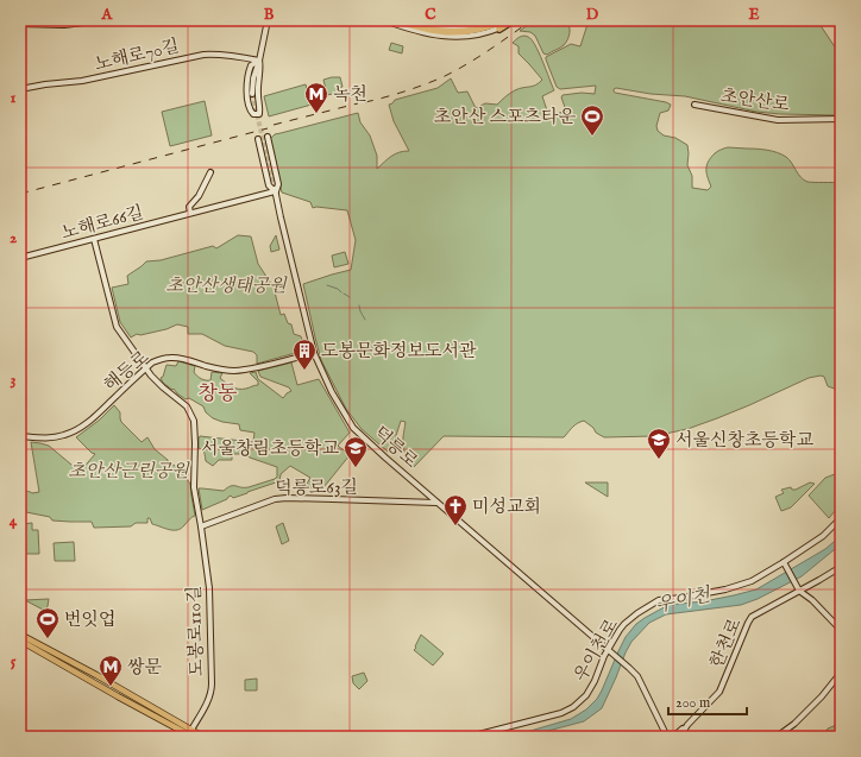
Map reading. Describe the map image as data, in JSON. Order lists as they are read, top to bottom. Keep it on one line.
{"streets":{"main road":["노해로70길","초안산로","노해로66길","해등로","덕릉로","덕릉로63길","도봉로110길","한천로","우이천로"]},"crossings":[["노해로66길","덕릉로"],["노해로66길","도봉로110길"],["해등로","덕릉로"],["해등로","도봉로110길"],["덕릉로","덕릉로63길"],["덕릉로","우이천로"],["덕릉로63길","도봉로110길"]],"districts":["창동"],"water":["우이천"],"parks":["초안산생태공원","초안산근린공원"],"places":{"metro station":["녹천","쌍문"],"sports":["초안산 스포츠타운","번잇업"],"building":["도봉문화정보도서관"],"school or university":["서울신창초등학교","서울창림초등학교"],"church":["미성교회"]},"scale_bar":"200 m","grid":{"columns":["A","B","C","D","E"],"rows":["1","2","3","4","5"]}}
